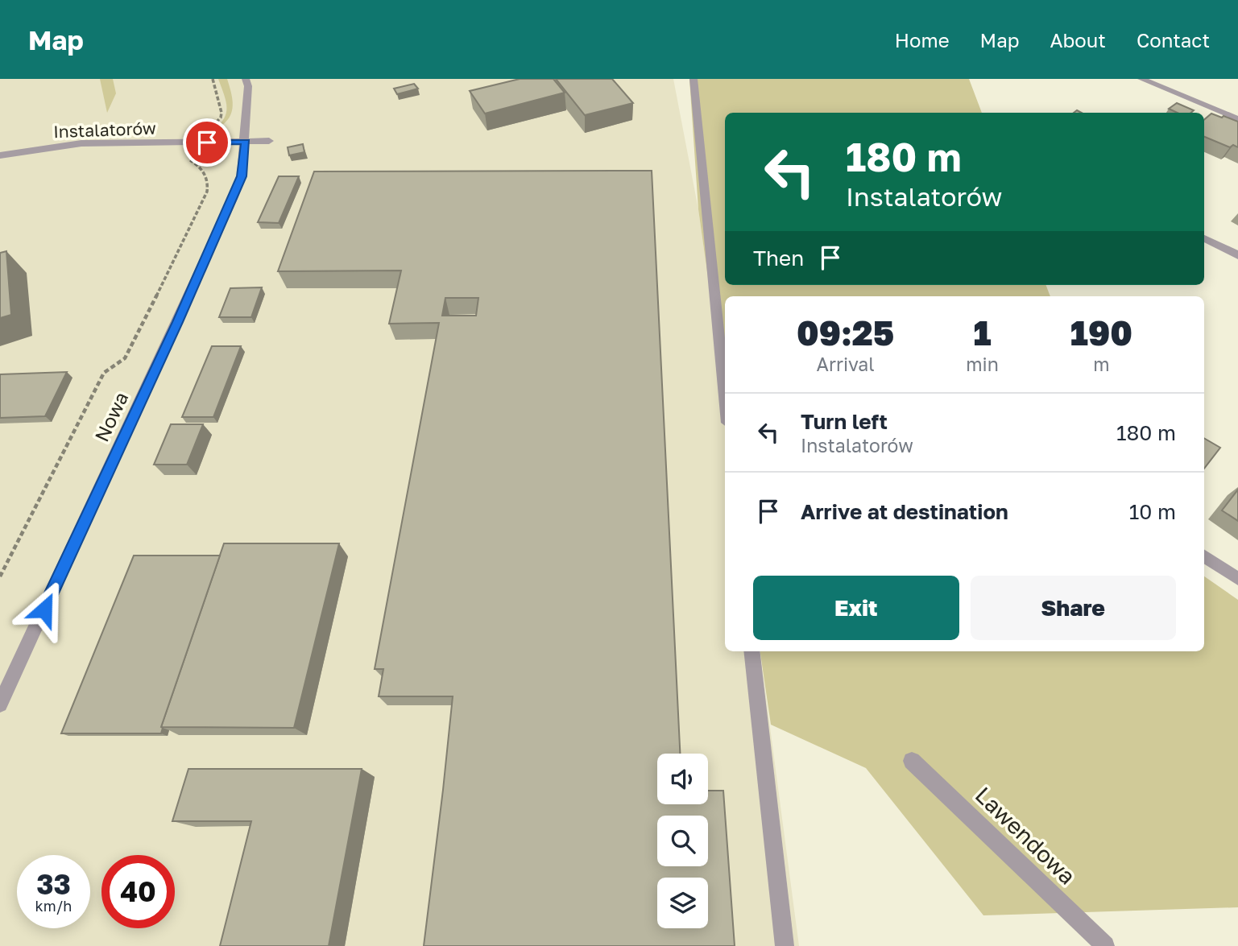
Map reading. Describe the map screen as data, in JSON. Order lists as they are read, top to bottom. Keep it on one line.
{"streets":{"street":["Instalatorów","Nowa","Lawendowa"]},"crossings":[["Instalatorów","Nowa"]],"page":{"header":"Map","nav":["Home","Map","About","Contact"],"turn":["180 m","Instalatorów"],"then":"Then","eta":["09:25","Arrival","1","min","190","m"],"list":[{"name":"Turn left","note":"Instalatorów","value":"180 m"},{"name":"Arrive at destination","value":"10 m"}],"buttons":["Exit","Share"],"speed":"33 km/h","limit":"40"}}
